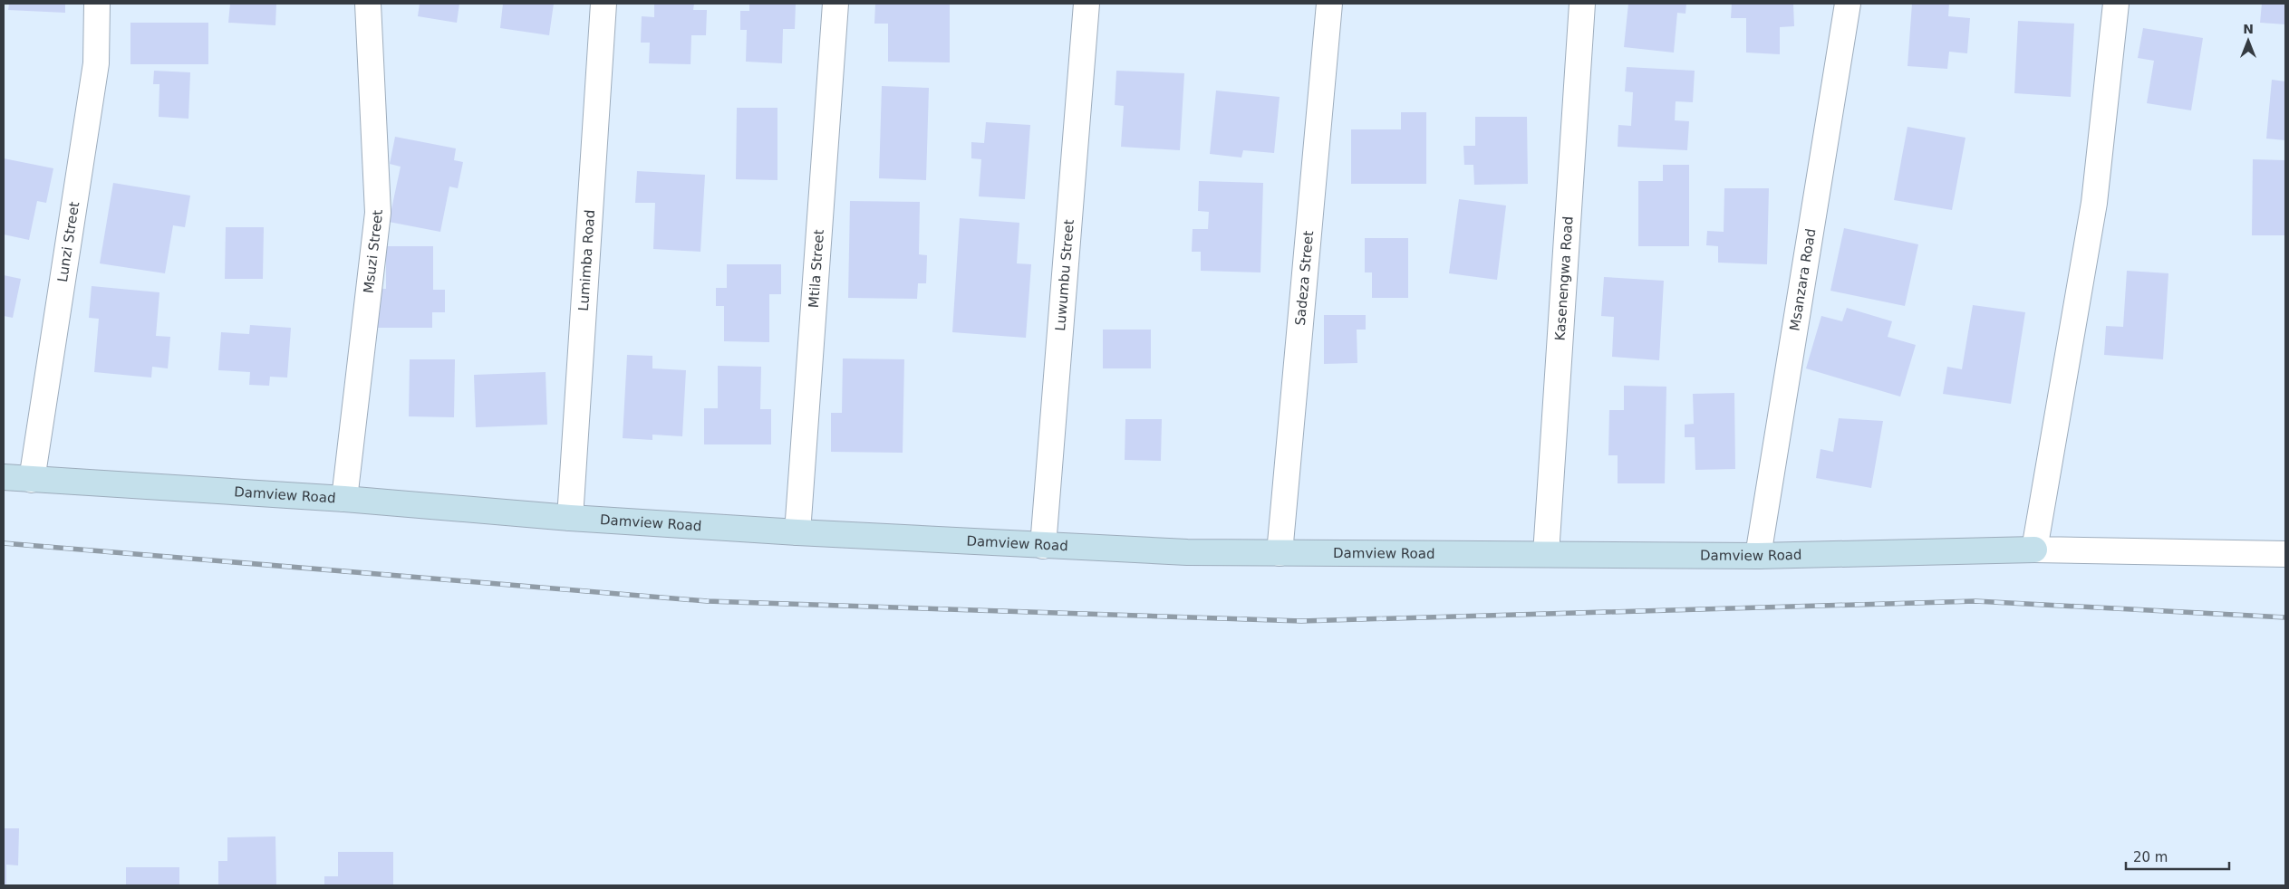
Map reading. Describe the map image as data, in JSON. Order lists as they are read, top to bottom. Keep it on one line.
{"streets":{"street":["Lunzi Street","Msuzi Street","Lumimba Road","Mtila Street","Luwumbu Street","Sadeza Street","Kasenengwa Road","Msanzara Road","Damview Road"]},"crossings":[["Lunzi Street","Damview Road"],["Msuzi Street","Damview Road"],["Lumimba Road","Damview Road"],["Mtila Street","Damview Road"],["Luwumbu Street","Damview Road"],["Sadeza Street","Damview Road"],["Kasenengwa Road","Damview Road"],["Msanzara Road","Damview Road"]],"scale_bar":"20 m","north":"top"}
